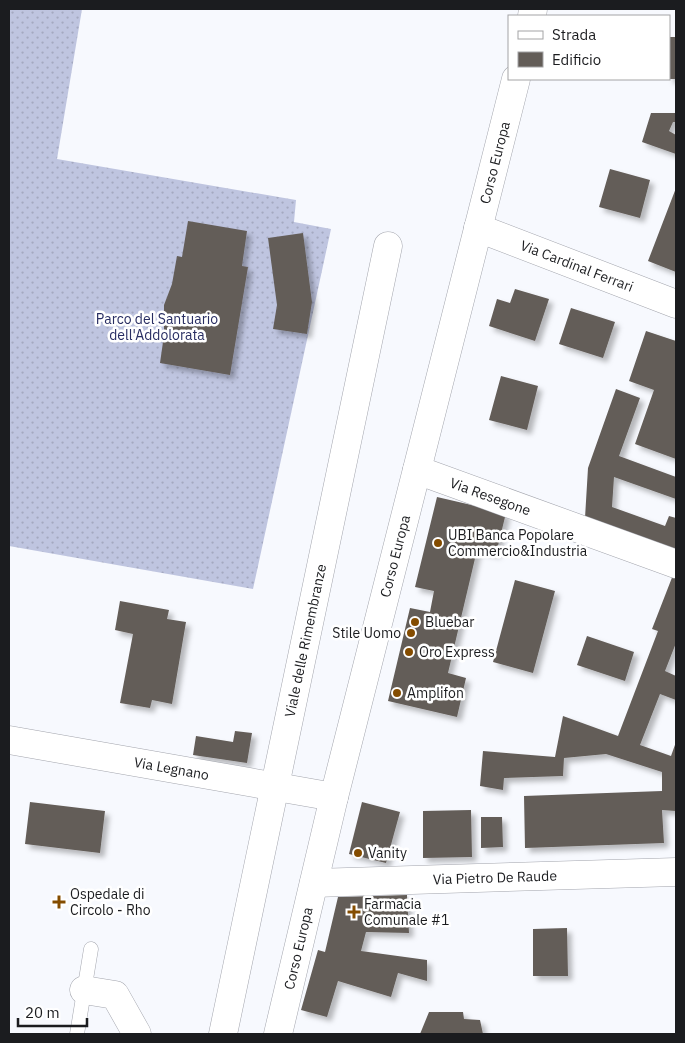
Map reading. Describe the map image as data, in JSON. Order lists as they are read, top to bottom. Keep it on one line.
{"streets":{"street":["Corso Europa","Via Cardinal Ferrari","Via Resegone","Viale delle Rimembranze","Via Legnano","Via Pietro De Raude"]},"crossings":[["Corso Europa","Via Cardinal Ferrari"],["Corso Europa","Via Resegone"],["Corso Europa","Via Legnano"],["Corso Europa","Via Pietro De Raude"],["Viale delle Rimembranze","Via Legnano"]],"parks":["Parco del Santuario dell'Addolorata"],"places":{"other":["UBI Banca Popolare Commercio&Industria","Bluebar","Stile Uomo","Oro Express","Amplifon","Vanity"],"health":["Ospedale di Circolo - Rho","Farmacia Comunale #1"]},"legend":["Strada","Edificio"],"scale_bar":"20 m"}
